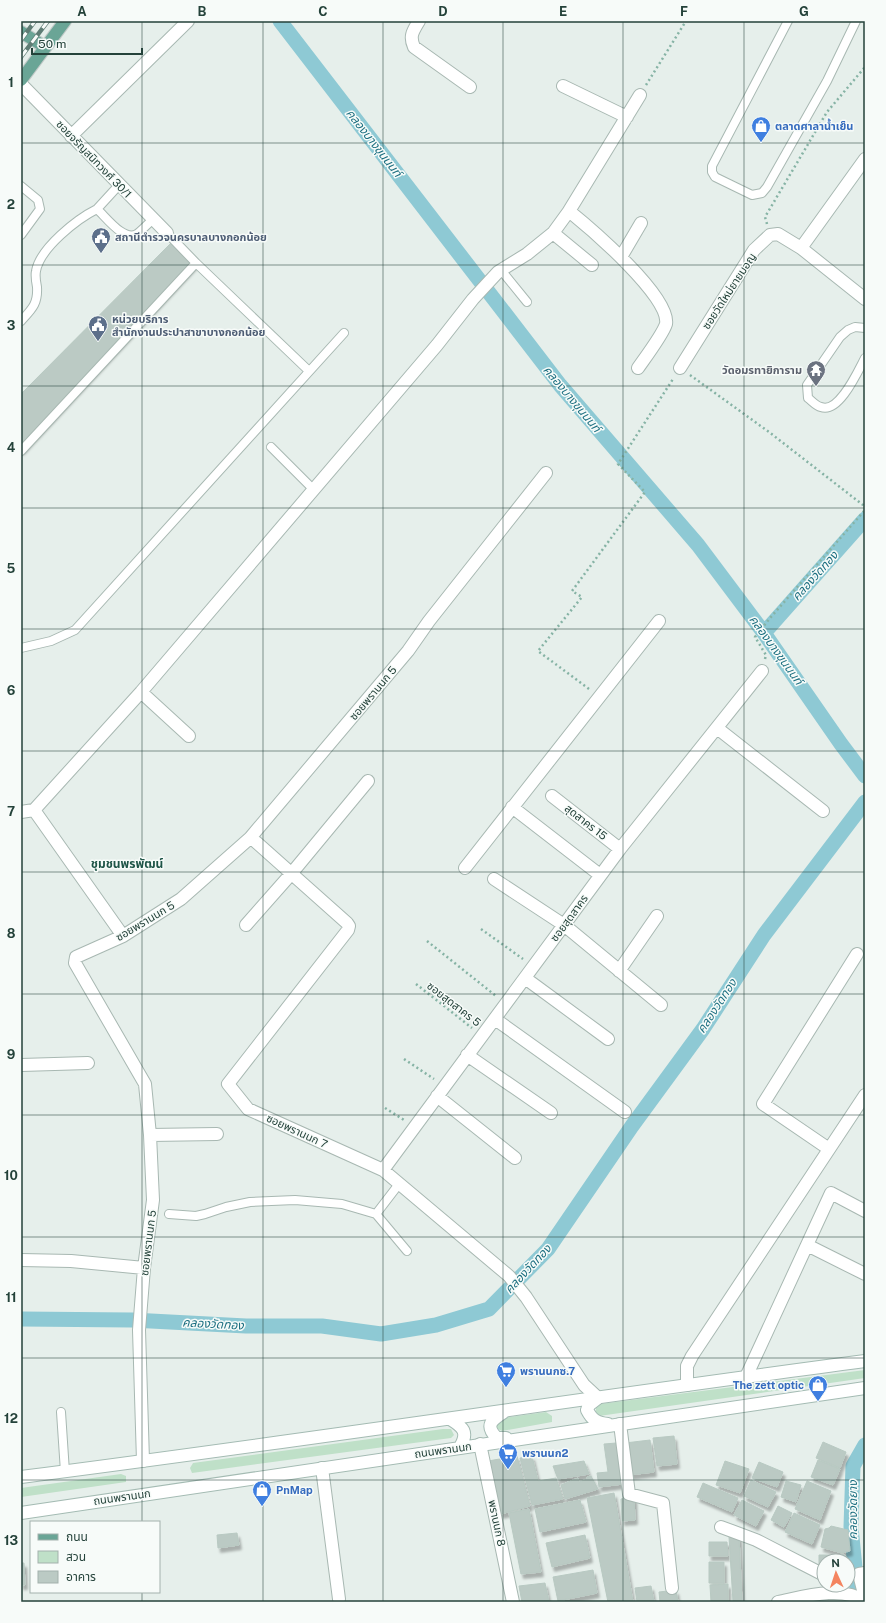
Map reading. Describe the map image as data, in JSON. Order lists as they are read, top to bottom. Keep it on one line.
{"streets":{"street":["ซอยจรัญสนิทวงศ์ 30/1","ซอยวัดใหม่ยายมอญ","ซอยพรานนก 5","สุดสาคร 15","ซอยสุดสาคร","ซอยพรานนก 7","ถนนพรานนก","พรานนก 8"],"path":["ซอยสุดสาคร 5"]},"crossings":[["สุดสาคร 15","ซอยสุดสาคร"],["ซอยสุดสาคร","ซอยสุดสาคร 5"],["ซอยสุดสาคร","ซอยพรานนก 7"],["ถนนพรานนก","พรานนก 8"]],"districts":["ชุมชนพรพัฒน์"],"water":["คลองบางขุนนนท์","คลองวัดทอง","คลองวัดยาง"],"places":{"shop":["ตลาดศาลาน้ำเย็น","The zett optic","PnMap"],"public building":["สถานีตำรวจนครบาลบางกอกน้อย","หน่วยบริการ สำนักงานประปาสาขาบางกอกน้อย"],"temple":["วัดอมรทายิการาม"],"supermarket":["พรานนกซ.7","พรานนก2"]},"legend":["ถนน","สวน","อาคาร"],"scale_bar":"50 m","north":"top","grid":{"columns":["A","B","C","D","E","F","G"],"rows":["1","2","3","4","5","6","7","8","9","10","11","12","13"]}}
